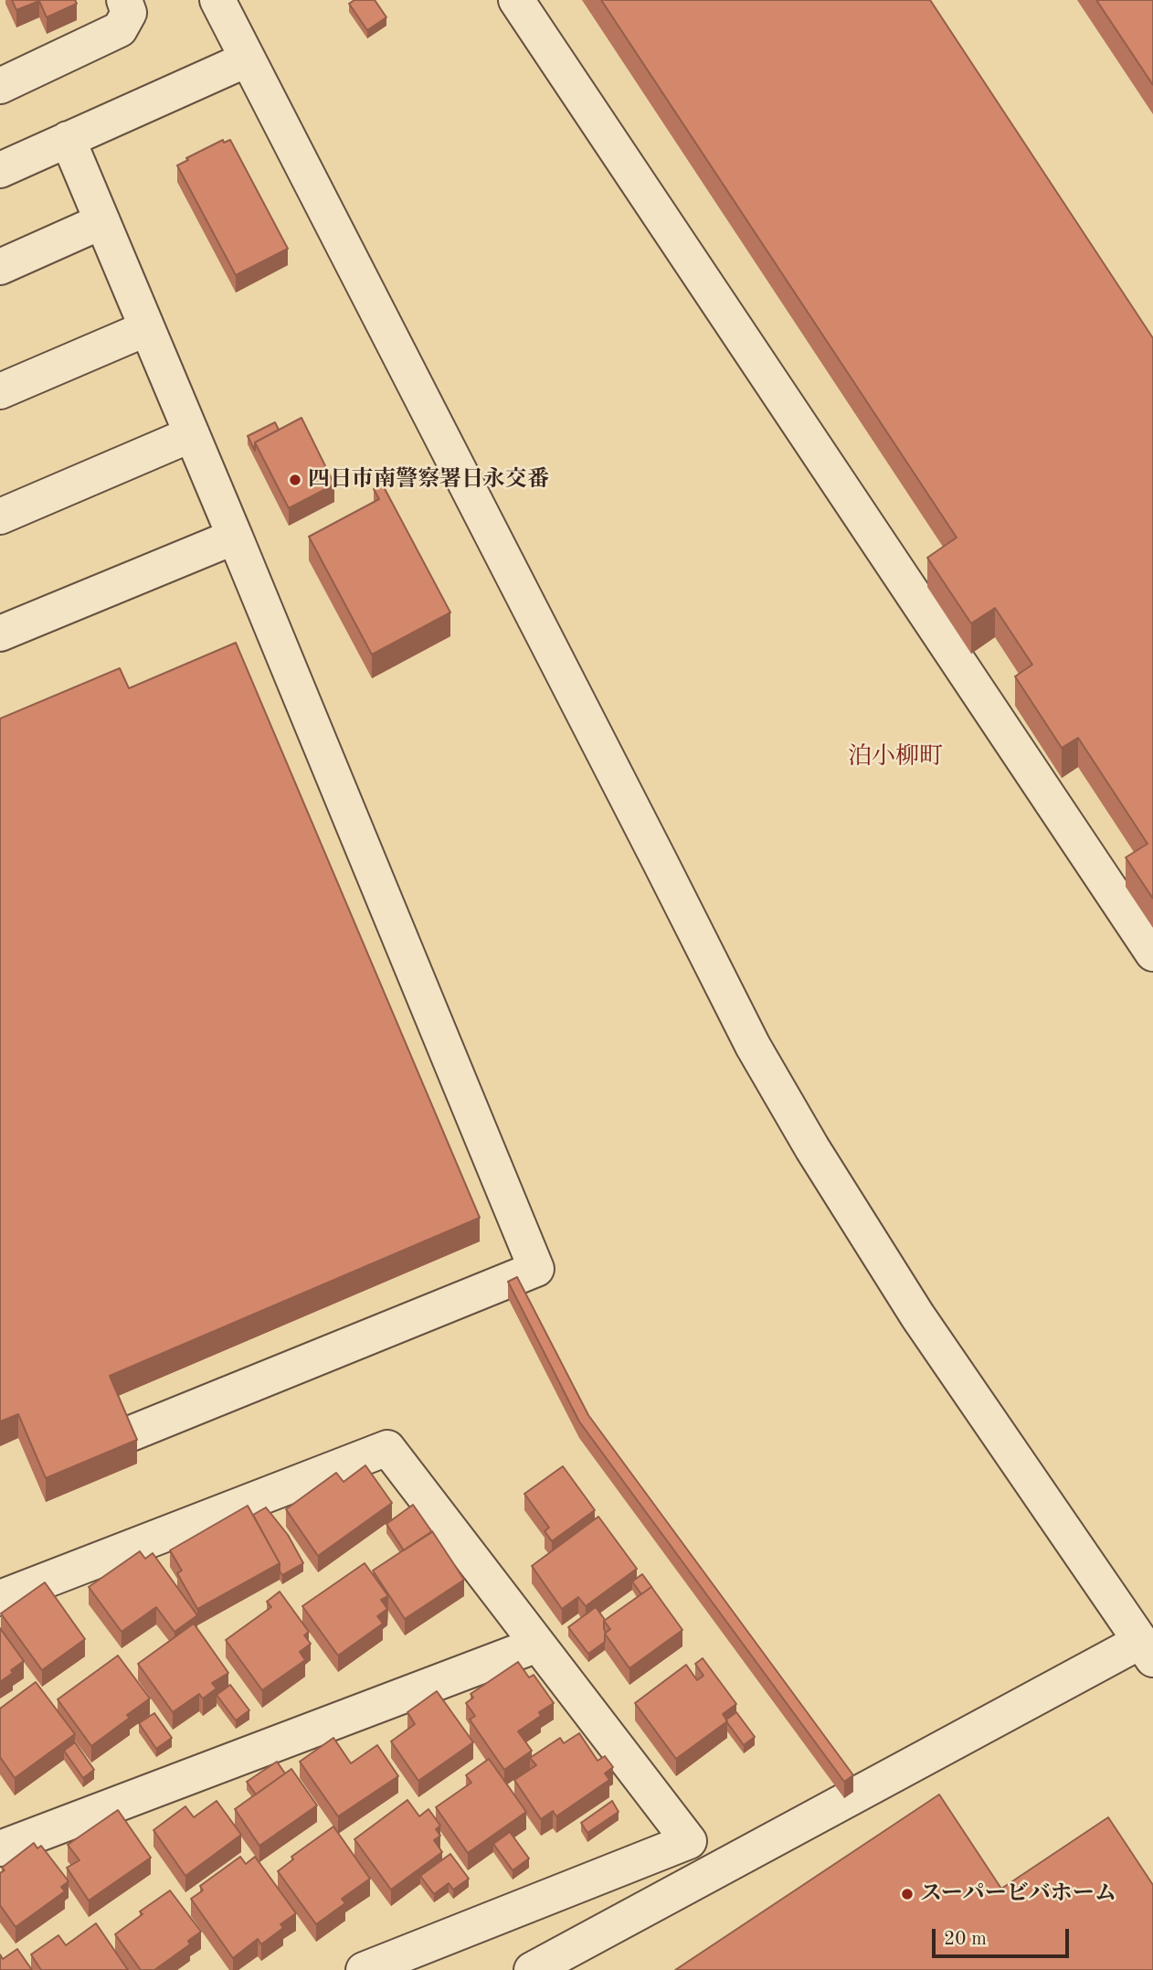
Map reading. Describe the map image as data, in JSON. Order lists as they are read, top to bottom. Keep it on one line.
{"districts":["泊小柳町"],"places":["四日市南警察署日永交番","スーパービバホーム"],"scale_bar":"20 m"}
